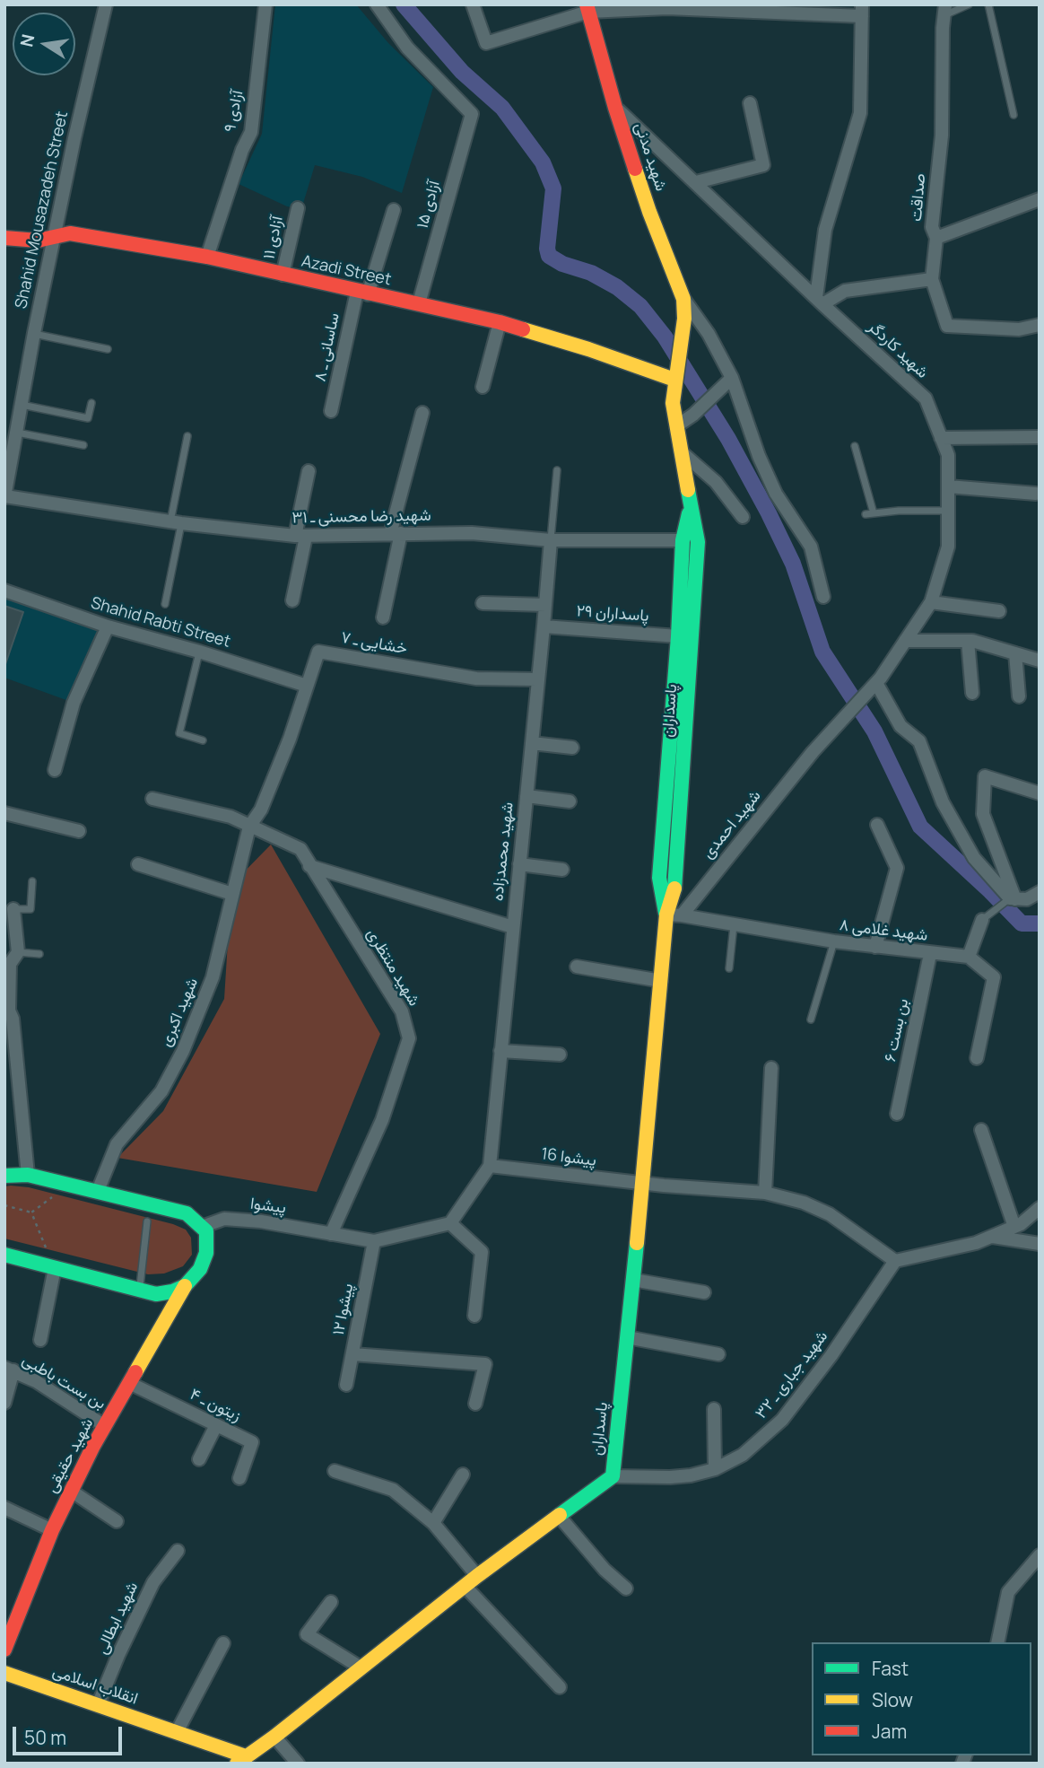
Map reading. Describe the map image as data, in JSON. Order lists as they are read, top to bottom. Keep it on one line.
{"streets":{"street":["آزادی ۹","شهید مدنی","صداقت","آزادی ۱۵","Shahid Mousazadeh Street","آزادی ۱۱","Azadi Street","ساسانی ـ ۸","شهید کاردگر","شهید رضا محسنی ـ ۳۱","پاسداران ۲۹","Shahid Rabti Street","خشایی ـ ۷","پاسداران","شهید احمدی","شهید محمدزاده","۸ شهید غلامی","شهید منتظری","شهید اکبری","بن بست ۶","پیشوا 16","پیشوا","پیشوا ۱۲","شهید جباری ـ ۳۲","بن بست باطبی","زیتون ـ ۴","شهید حقیقی","شهید ابطالی","انقلاب اسلامی"]},"crossings":[["آزادی ۹","Azadi Street"],["شهید مدنی","Azadi Street"],["شهید مدنی","شهید کاردگر"],["شهید مدنی","پاسداران"],["آزادی ۱۵","Azadi Street"],["Shahid Mousazadeh Street","Azadi Street"],["Shahid Mousazadeh Street","شهید رضا محسنی ـ ۳۱"],["آزادی ۱۱","Azadi Street"],["Azadi Street","ساسانی ـ ۸"],["Azadi Street","پاسداران"],["شهید کاردگر","شهید احمدی"],["شهید رضا محسنی ـ ۳۱","پاسداران"],["شهید رضا محسنی ـ ۳۱","شهید محمدزاده"],["پاسداران ۲۹","پاسداران"],["پاسداران ۲۹","شهید محمدزاده"],["Shahid Rabti Street","خشایی ـ ۷"],["خشایی ـ ۷","شهید محمدزاده"],["خشایی ـ ۷","شهید منتظری"],["خشایی ـ ۷","شهید اکبری"],["پاسداران","پیشوا 16"],["پاسداران","شهید جباری ـ ۳۲"],["پاسداران","انقلاب اسلامی"],["شهید احمدی","۸ شهید غلامی"],["شهید محمدزاده","پیشوا 16"],["۸ شهید غلامی","بن بست ۶"],["شهید منتظری","شهید اکبری"],["شهید منتظری","پیشوا"],["پیشوا 16","شهید جباری ـ ۳۲"],["پیشوا","پیشوا ۱۲"],["پیشوا","شهید حقیقی"],["بن بست باطبی","شهید حقیقی"],["زیتون ـ ۴","شهید حقیقی"],["شهید ابطالی","انقلاب اسلامی"]],"legend":["Fast","Slow","Jam"],"scale_bar":"50 m","north":"left"}
